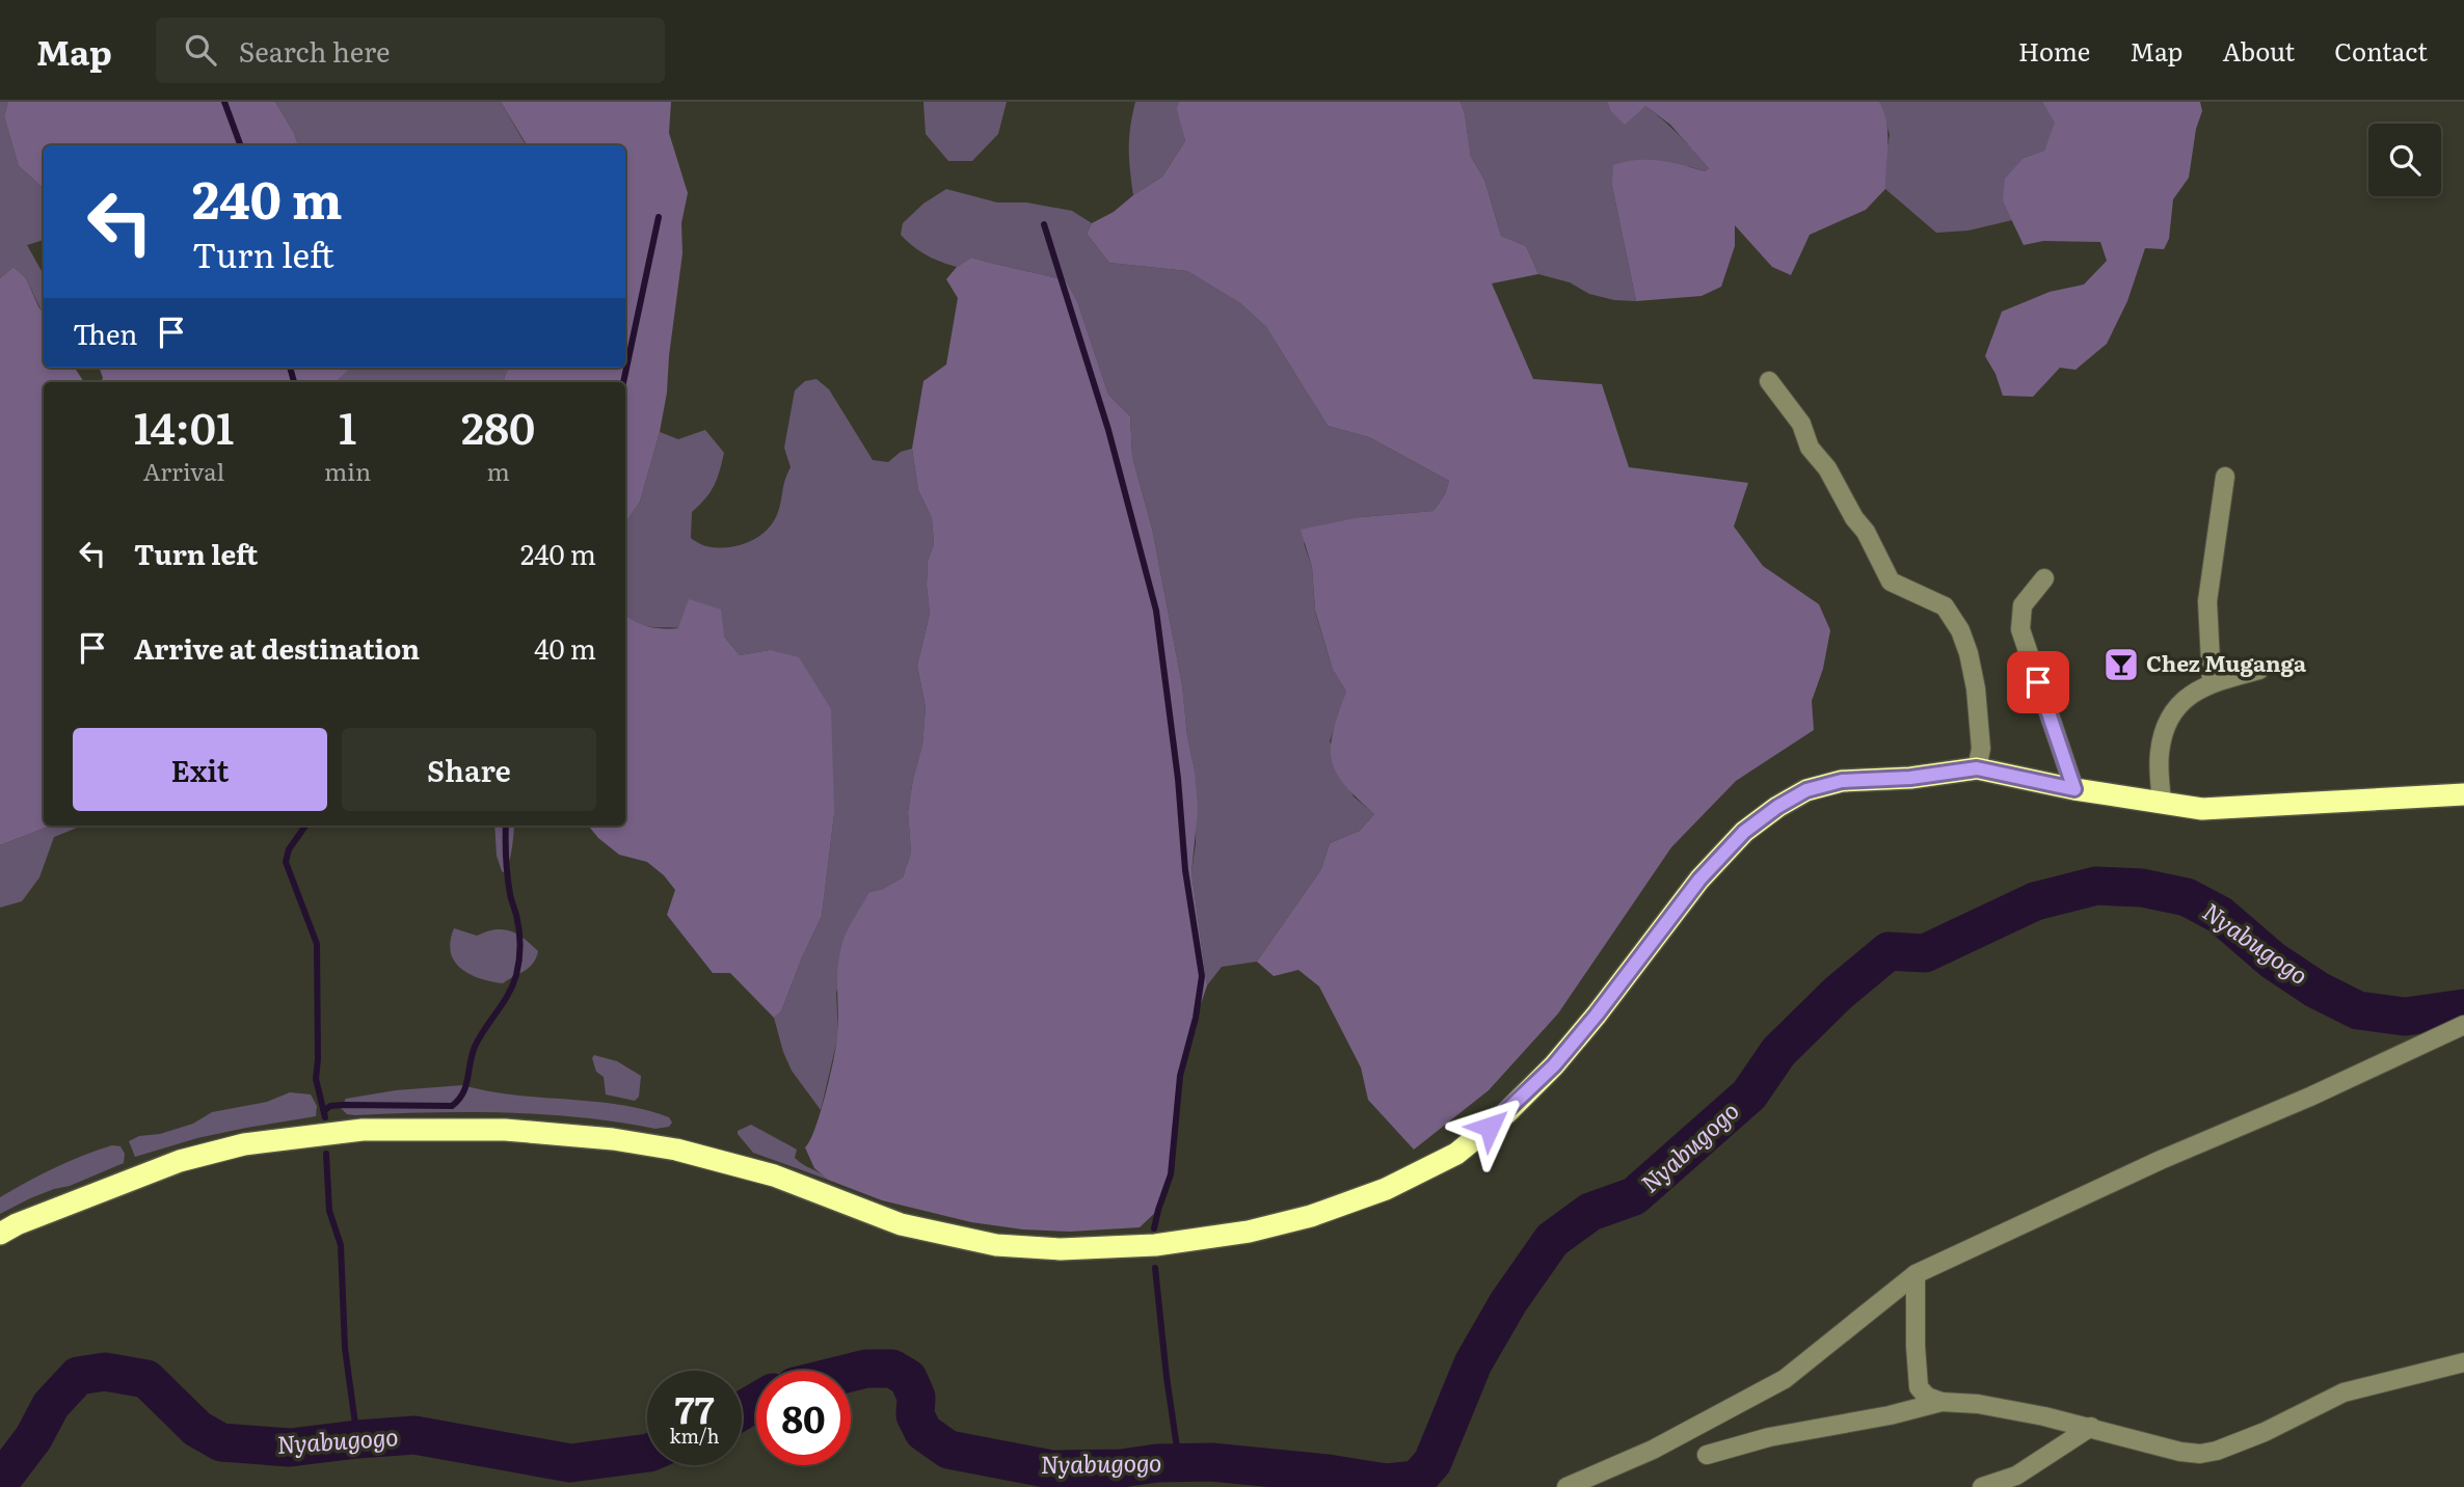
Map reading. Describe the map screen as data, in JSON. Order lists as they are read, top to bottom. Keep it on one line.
{"water":["Nyabugogo"],"places":{"bar":["Chez Muganga"]},"page":{"header":"Map","search":"Search here","nav":["Home","Map","About","Contact"],"turn":["240 m","Turn left"],"then":"Then","eta":["14:01","Arrival","1","min","280","m"],"list":[{"name":"Turn left","value":"240 m"},{"name":"Arrive at destination","value":"40 m"}],"buttons":["Exit","Share"],"speed":"77 km/h","limit":"80"}}
